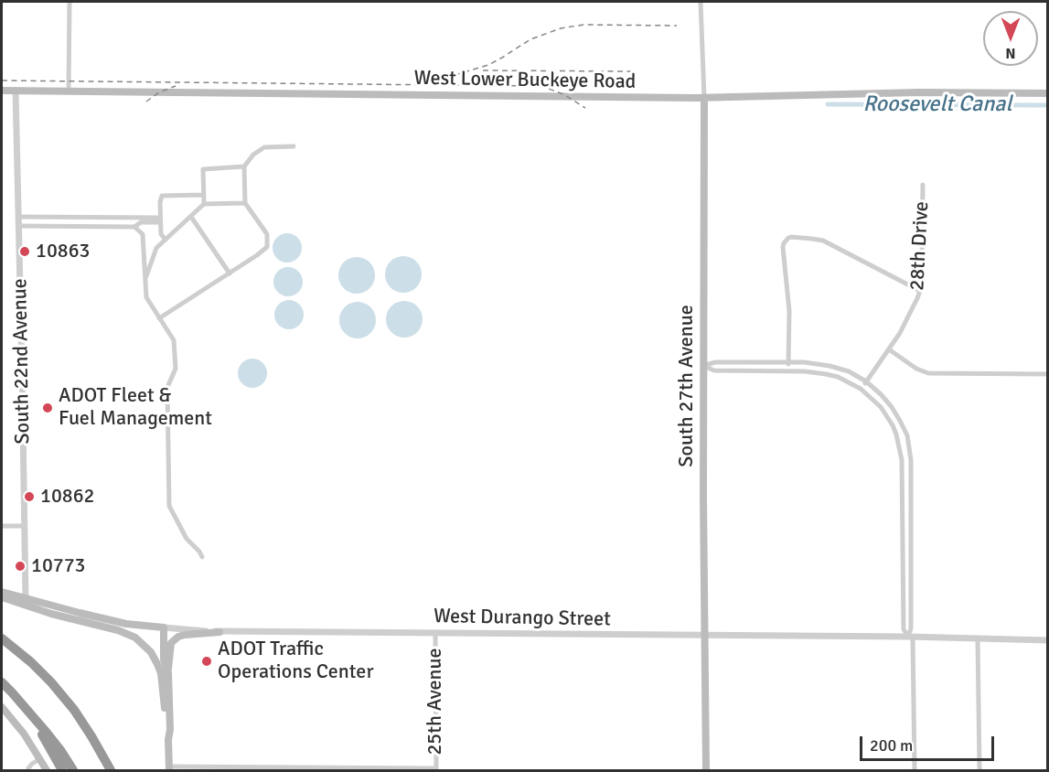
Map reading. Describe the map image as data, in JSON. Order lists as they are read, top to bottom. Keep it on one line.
{"streets":{"main road":["West Lower Buckeye Road","South 27th Avenue","West Durango Street"],"street":["28th Drive","South 22nd Avenue","25th Avenue"]},"crossings":[["West Lower Buckeye Road","South 22nd Avenue"],["West Lower Buckeye Road","South 27th Avenue"],["South 22nd Avenue","West Durango Street"],["South 27th Avenue","West Durango Street"],["West Durango Street","25th Avenue"]],"water":["Roosevelt Canal"],"places":["10863","ADOT Fleet & Fuel Management","10862","10773","ADOT Traffic Operations Center"],"scale_bar":"200 m","north":"bottom"}
